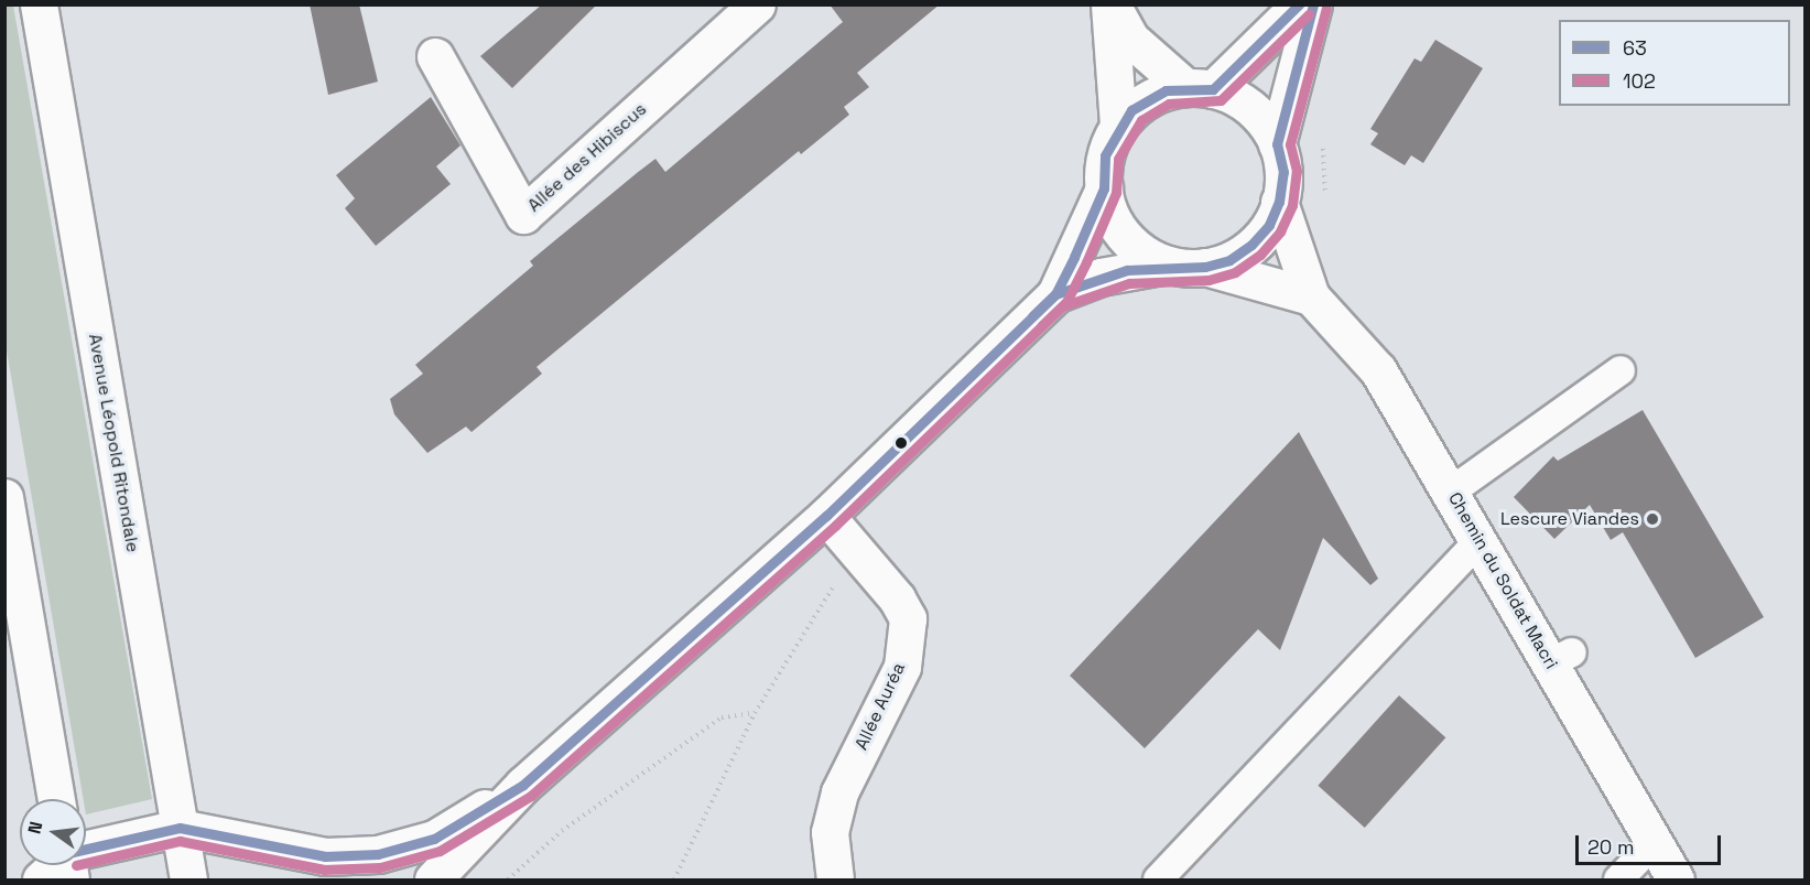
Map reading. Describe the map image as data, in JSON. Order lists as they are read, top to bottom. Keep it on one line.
{"streets":{"main road":["Allée des Hibiscus","Avenue Léopold Ritondale","Chemin du Soldat Macri","Allée Auréa"]},"places":["Lescure Viandes"],"lines":["transit line 63","transit line 102"],"legend":["63","102"],"scale_bar":"20 m","north":"left"}
